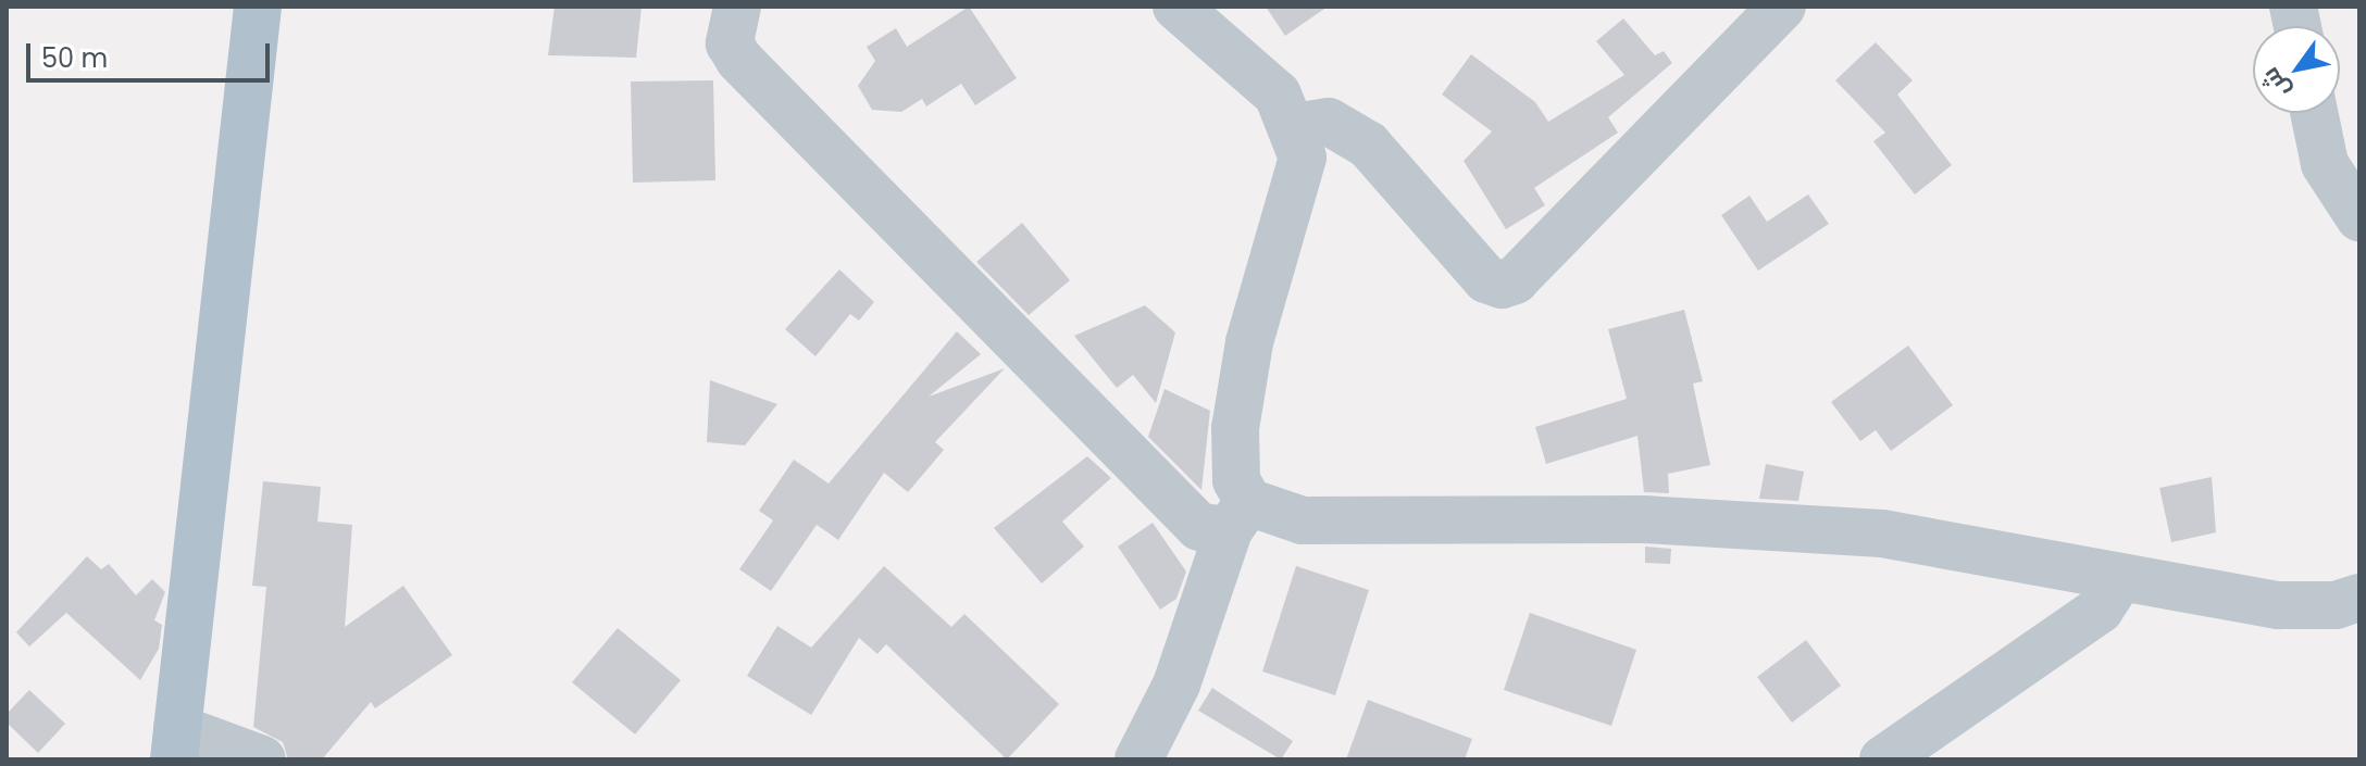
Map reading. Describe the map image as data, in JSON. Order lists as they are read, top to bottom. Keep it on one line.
{"scale_bar":"50 m","north":"bottom left"}
